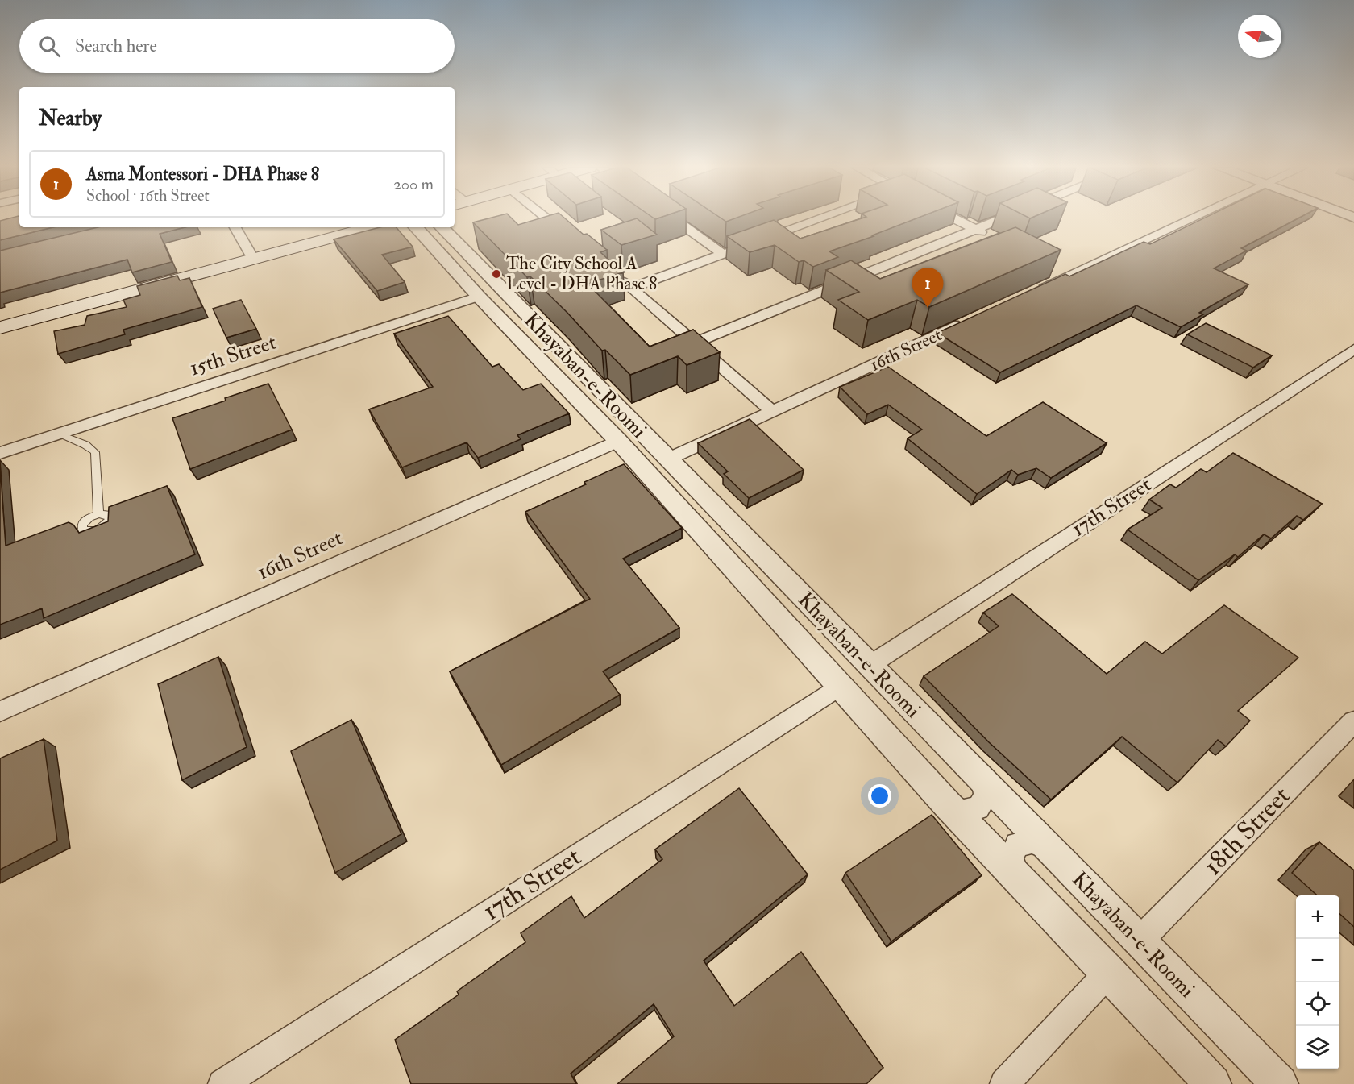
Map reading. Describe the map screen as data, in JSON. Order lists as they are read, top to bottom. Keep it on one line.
{"streets":{"street":["16th Street","15th Street","Khayaban-e-Roomi","17th Street","18th Street"]},"crossings":[["16th Street","Khayaban-e-Roomi"],["15th Street","Khayaban-e-Roomi"],["Khayaban-e-Roomi","17th Street"],["Khayaban-e-Roomi","18th Street"]],"places":["The City School A Level - DHA Phase 8"],"north":"left","page":{"search":"Search here","heading":"Nearby","list":[{"mark":"1","name":"Asma Montessori - DHA Phase 8","note":"School · 16th Street","value":"200 m"}],"pins":"1","map_buttons":["+","−"]}}
